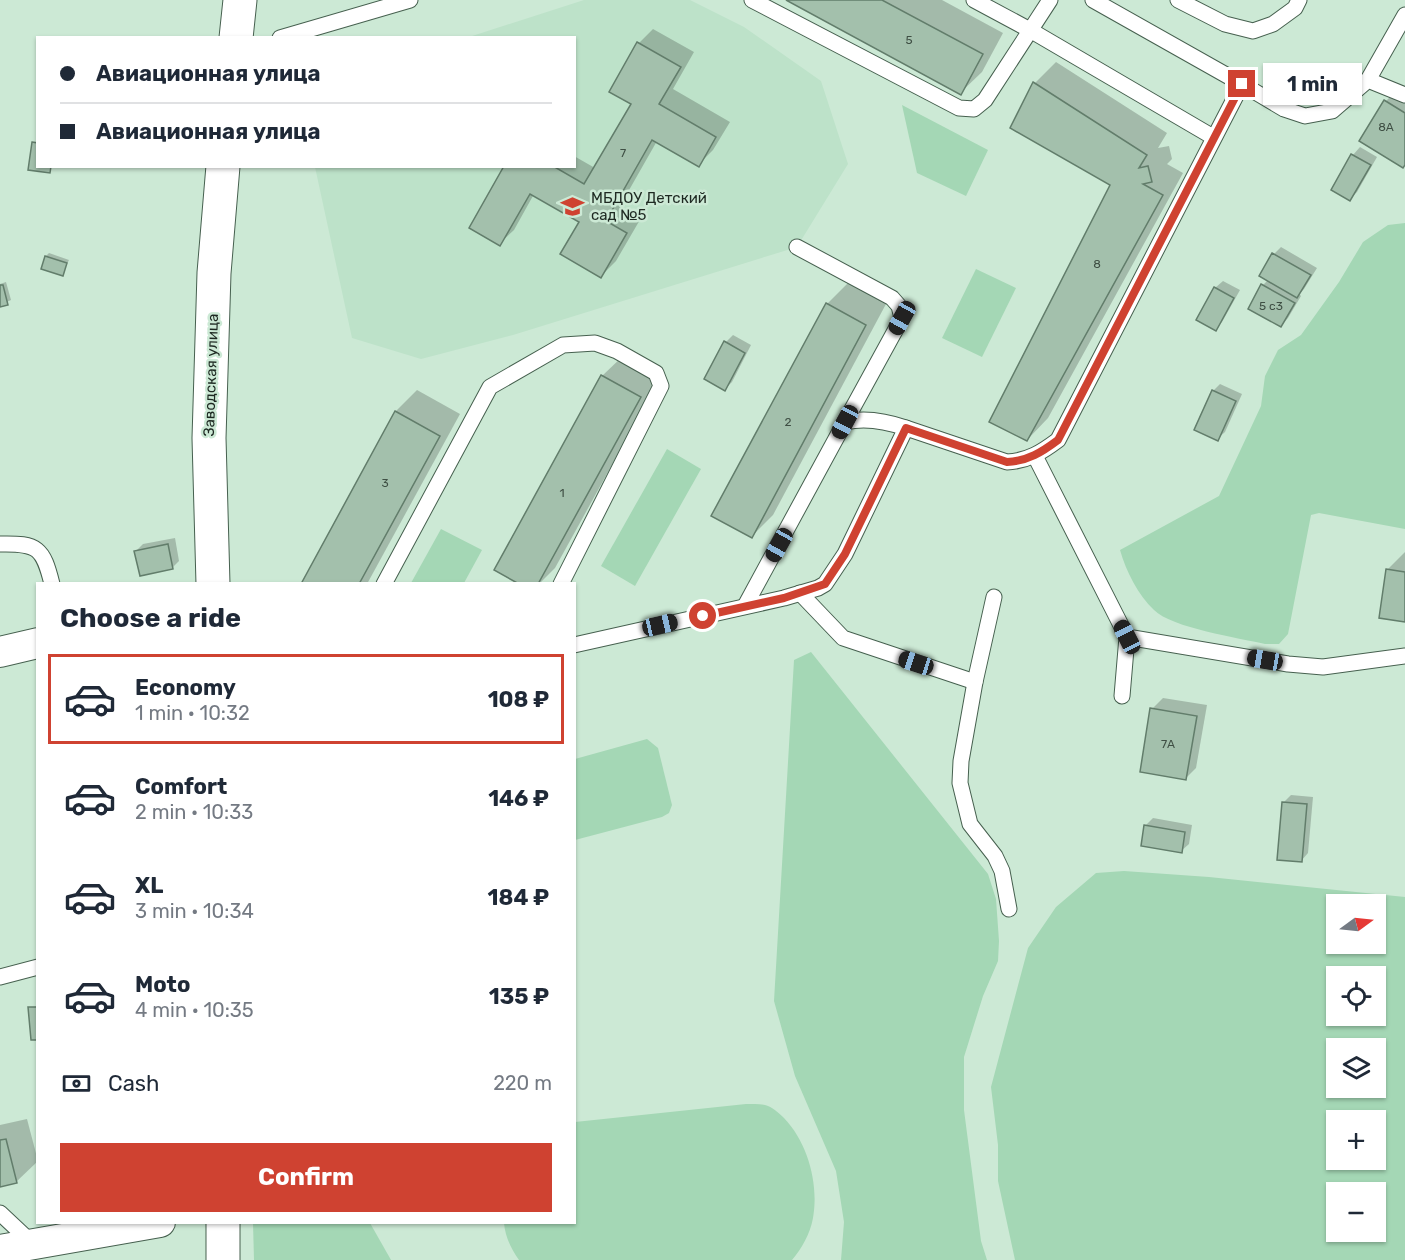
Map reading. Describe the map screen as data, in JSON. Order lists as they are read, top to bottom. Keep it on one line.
{"streets":{"street":["Заводская улица"]},"places":{"school or university":["МБДОУ Детский сад №5"]},"house_numbers":["5","8А","7","8","5 с3","2","3","1","7А"],"north":"right","page":{"banner":["Авиационная улица","Авиационная улица"],"bubble":"1 min","heading":"Choose a ride","list":[{"name":"Economy","note":"1 min · 10:32","value":"108 ₽"},{"name":"Comfort","note":"2 min · 10:33","value":"146 ₽"},{"name":"XL","note":"3 min · 10:34","value":"184 ₽"},{"name":"Moto","note":"4 min · 10:35","value":"135 ₽"}],"map_buttons":["+","−"],"pay":["Cash","220 m"],"buttons":"Confirm"}}
